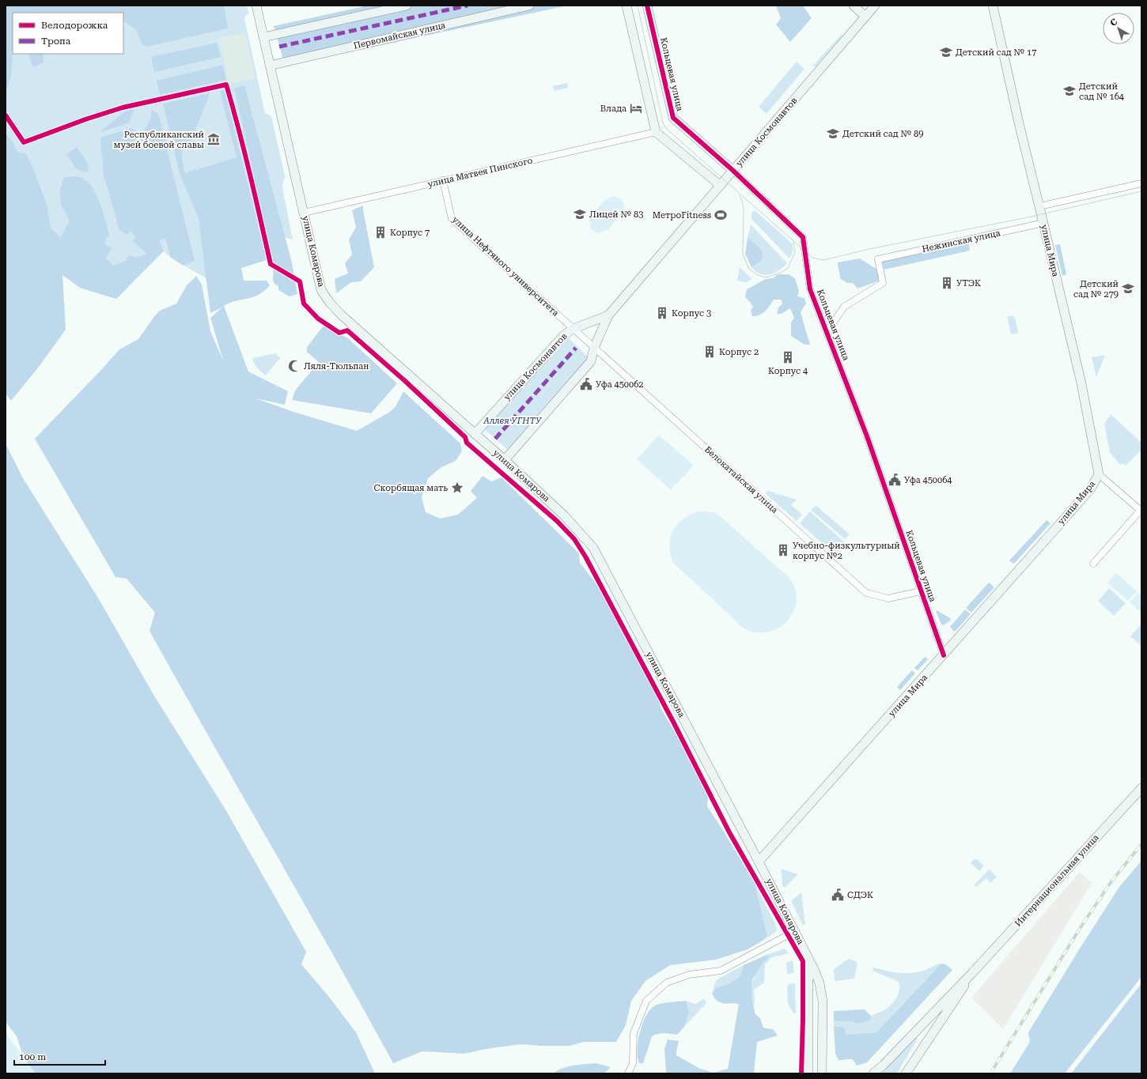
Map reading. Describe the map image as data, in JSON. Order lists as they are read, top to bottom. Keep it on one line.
{"streets":{"main road":["Первомайская улица","Кольцевая улица","улица Космонавтов","улица Мира","улица Комарова","Интернациональная улица"],"street":["улица Матвея Пинского","Нежинская улица","улица Нефтяного университета","Белокатайская улица"]},"crossings":[["Первомайская улица","улица Комарова"],["Кольцевая улица","улица Космонавтов"],["Кольцевая улица","Нежинская улица"],["Кольцевая улица","улица Мира"],["Кольцевая улица","Белокатайская улица"],["улица Космонавтов","улица Комарова"],["улица Космонавтов","улица Нефтяного университета"],["улица Космонавтов","Белокатайская улица"],["улица Матвея Пинского","улица Комарова"],["улица Матвея Пинского","улица Нефтяного университета"],["Нежинская улица","улица Мира"],["улица Мира","улица Комарова"],["улица Нефтяного университета","Белокатайская улица"]],"parks":["Аллея УГНТУ"],"places":{"school or university":["Детский сад № 17","Детский сад № 164","Детский сад № 89","Лицей № 83","Детский сад № 279"],"hotel":["Влада"],"museum":["Республиканский музей боевой славы"],"sports":["МетроFitness"],"building":["Корпус 7","УТЭК","Корпус 3","Корпус 2","Корпус 4","Учебно-физкультурный корпус №2"],"mosque":["Ляля-Тюльпан"],"public building":["Уфа 450062","Уфа 450064","СДЭК"],"place":["Скорбящая мать"]},"legend":["Велодорожка","Тропа"],"scale_bar":"100 m","north":"top left"}
